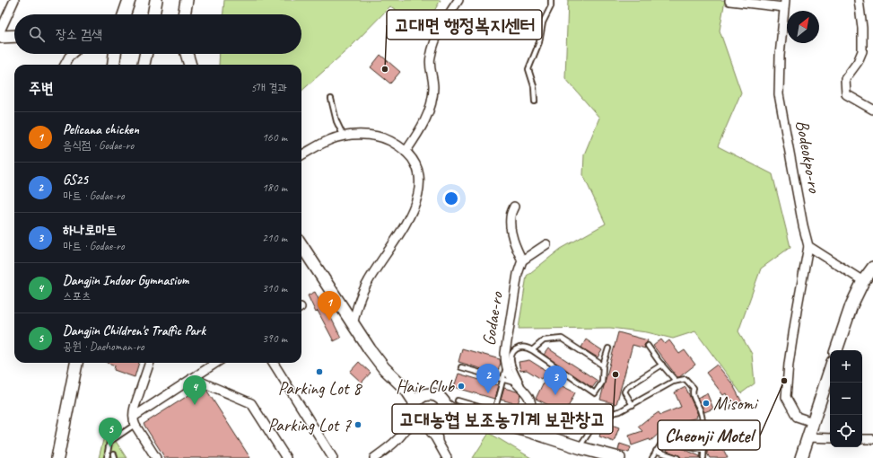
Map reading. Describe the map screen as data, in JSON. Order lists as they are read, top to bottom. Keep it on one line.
{"streets":{"street":["Bodeokpo-ro","Godae-ro"]},"places":["고대면 행정복지센터","Parking Lot 8","고대농협 보조농기계 보관창고","Cheonji Motel","Hair Club","Misomi","Parking Lot 7"],"north":"top right","page":{"search":"장소 검색","heading":["주변","5개 결과"],"list":[{"mark":"1","name":"Pelicana chicken","note":"음식점 · Godae-ro","value":"160 m"},{"mark":"2","name":"GS25","note":"마트 · Godae-ro","value":"180 m"},{"mark":"3","name":"하나로마트","note":"마트 · Godae-ro","value":"210 m"},{"mark":"4","name":"Dangjin Indoor Gymnasium","note":"스포츠","value":"310 m"},{"mark":"5","name":"Dangjin Children's Traffic Park","note":"공원 · Daehoman-ro","value":"390 m"}],"pins":["1","2","3","4","5"],"map_buttons":["+","−"]}}
